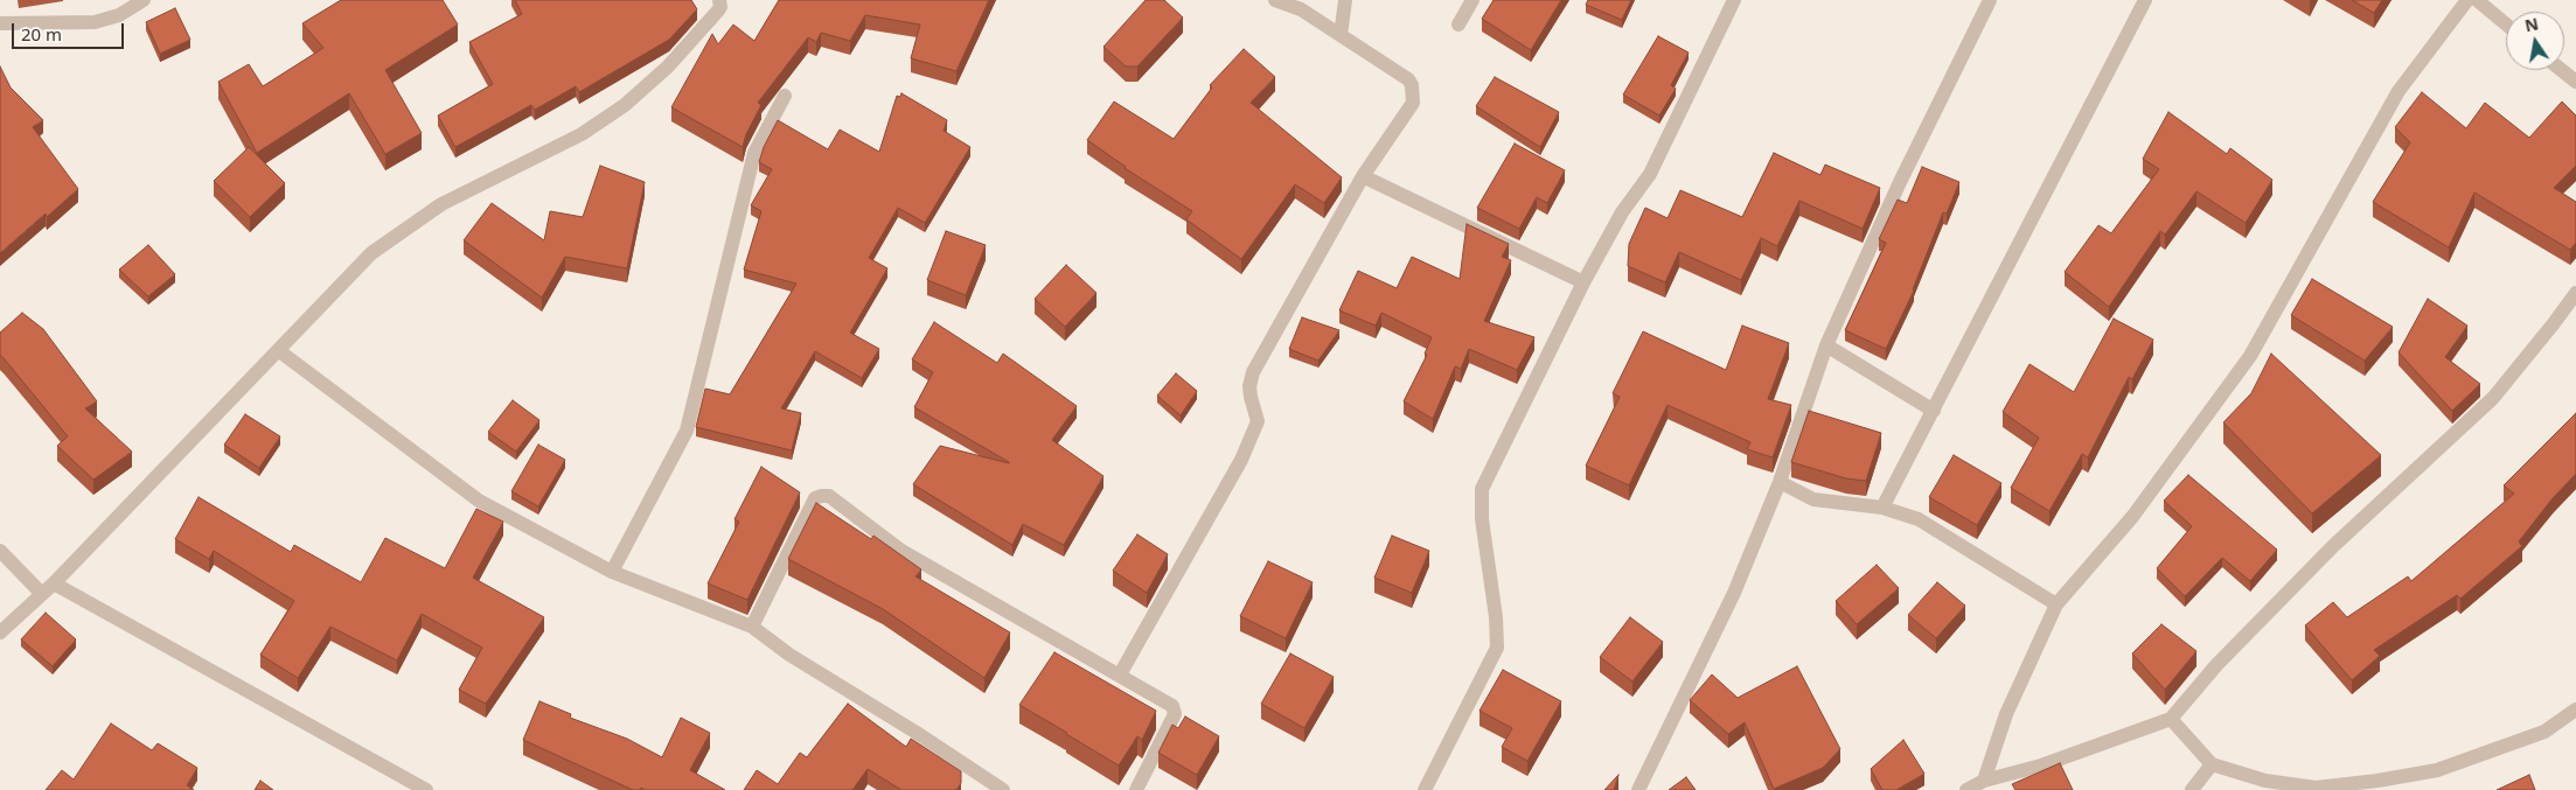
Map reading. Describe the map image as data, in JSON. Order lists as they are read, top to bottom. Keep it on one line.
{"scale_bar":"20 m","north":"top"}
